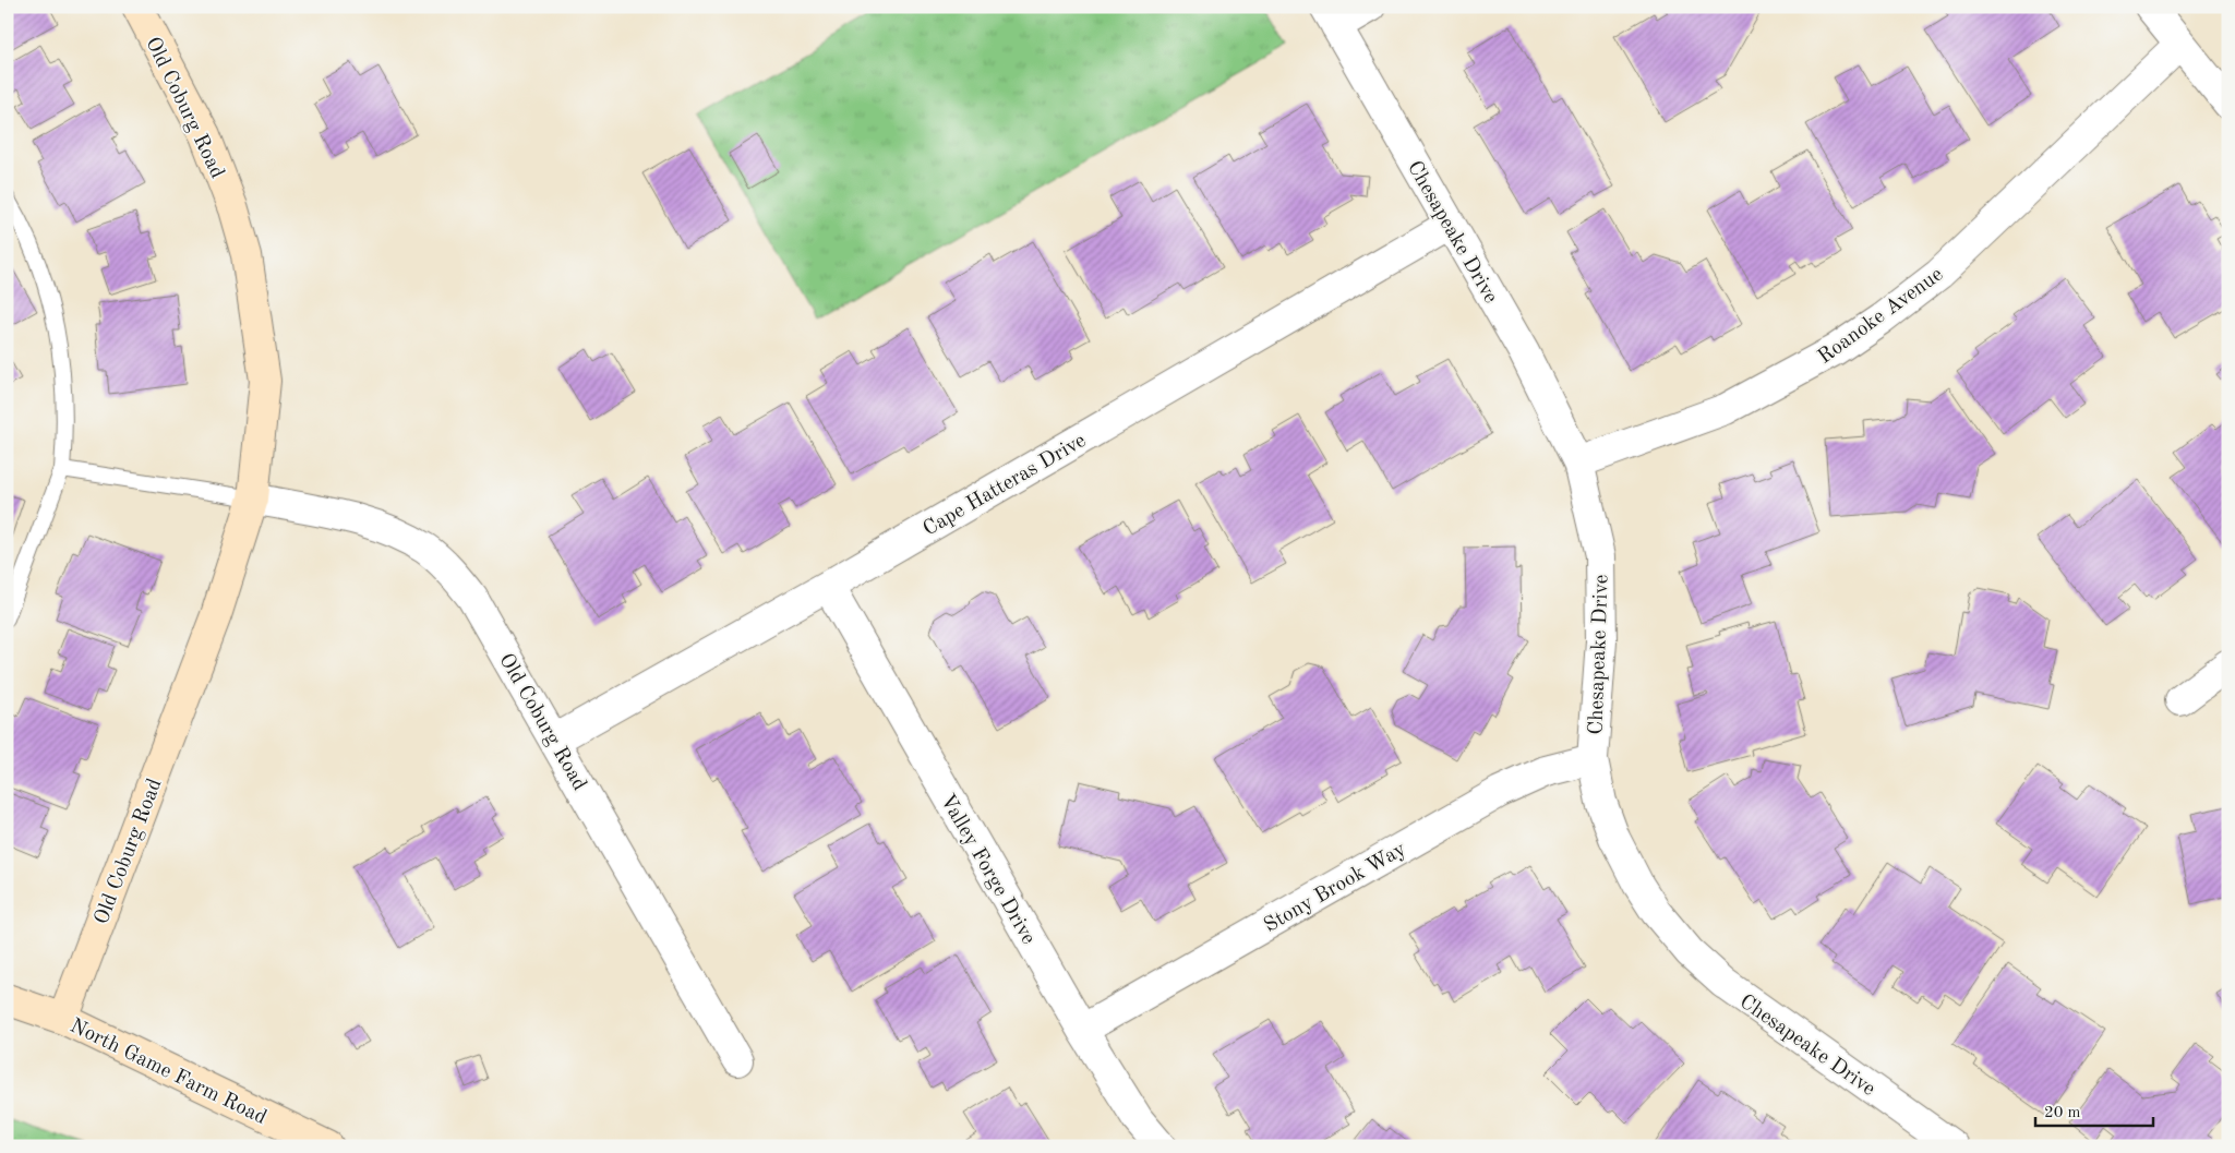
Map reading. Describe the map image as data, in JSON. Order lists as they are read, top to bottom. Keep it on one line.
{"streets":{"street":["Old Coburg Road","Chesapeake Drive","Roanoke Avenue","Cape Hatteras Drive","Valley Forge Drive","Stony Brook Way","North Game Farm Road"]},"crossings":[["Old Coburg Road","Cape Hatteras Drive"],["Old Coburg Road","North Game Farm Road"],["Chesapeake Drive","Roanoke Avenue"],["Chesapeake Drive","Cape Hatteras Drive"],["Chesapeake Drive","Stony Brook Way"],["Cape Hatteras Drive","Valley Forge Drive"],["Valley Forge Drive","Stony Brook Way"]],"scale_bar":"20 m"}
